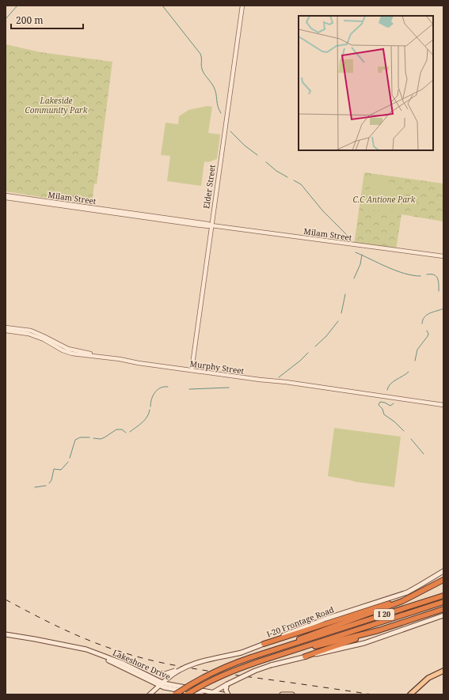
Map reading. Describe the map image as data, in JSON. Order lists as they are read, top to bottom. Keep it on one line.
{"streets":{"highway":["I 20"],"main road":["I-20 Frontage Road","Lakeshore Drive"],"street":["Elder Street","Milam Street","Murphy Street"]},"crossings":[["Elder Street","Milam Street"],["Elder Street","Murphy Street"],["I-20 Frontage Road","Lakeshore Drive"]],"parks":["Lakeside Community Park","C.C Antione Park"],"scale_bar":"200 m"}
